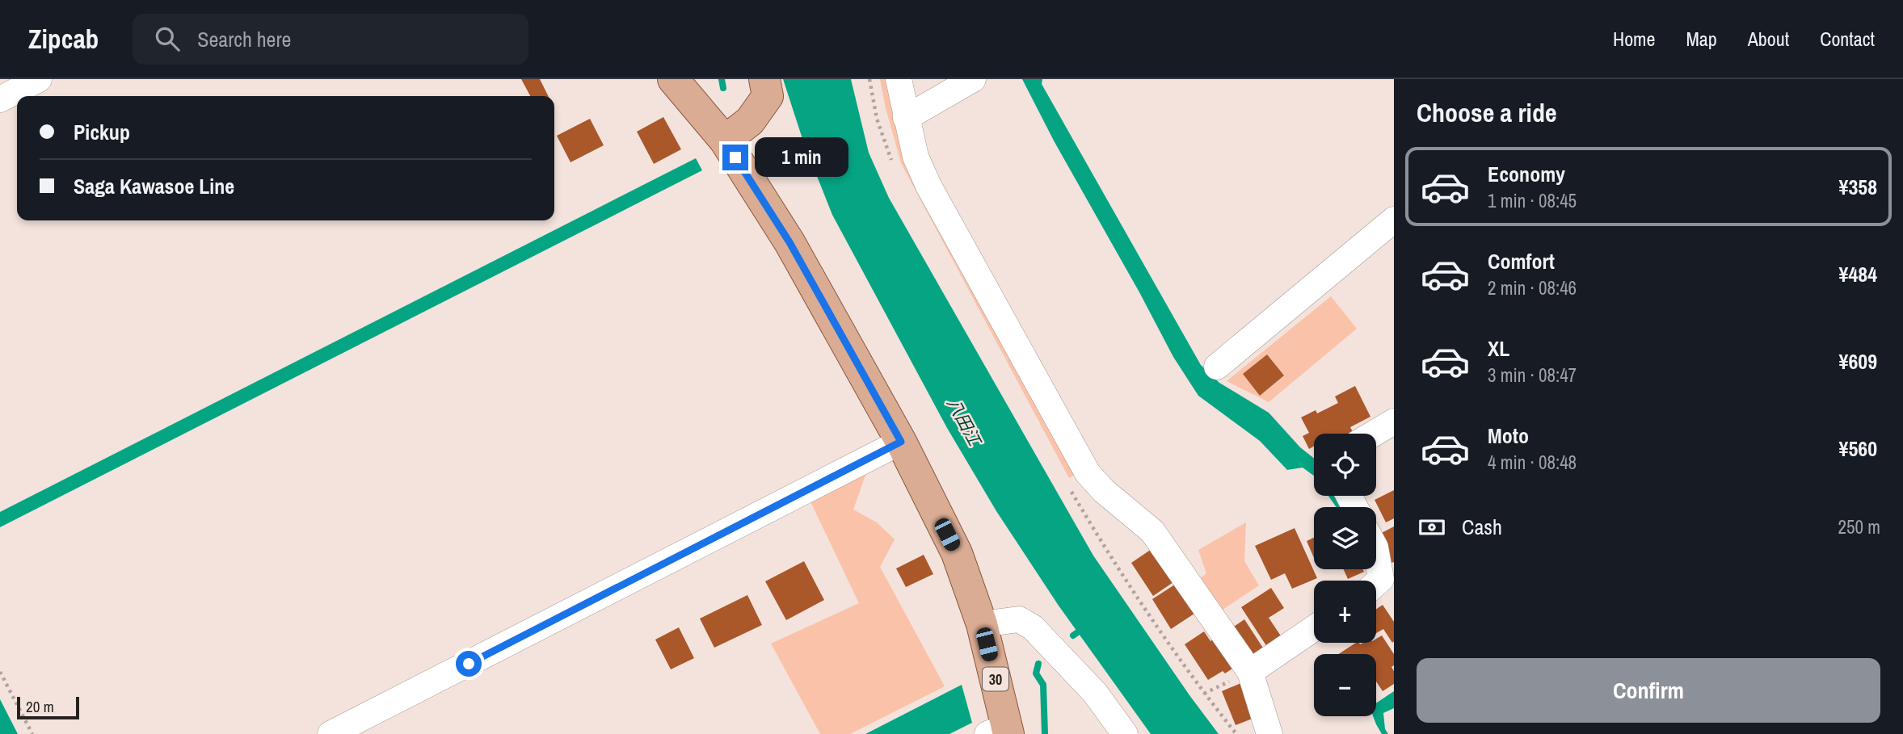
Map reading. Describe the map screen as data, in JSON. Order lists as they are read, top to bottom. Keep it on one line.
{"streets":{"main road":["30"]},"water":["八田江"],"scale_bar":"20 m","page":{"header":"Zipcab","search":"Search here","nav":["Home","Map","About","Contact"],"heading":"Choose a ride","banner":["Pickup","Saga Kawasoe Line"],"bubble":"1 min","list":[{"name":"Economy","note":"1 min · 08:45","value":"¥358"},{"name":"Comfort","note":"2 min · 08:46","value":"¥484"},{"name":"XL","note":"3 min · 08:47","value":"¥609"},{"name":"Moto","note":"4 min · 08:48","value":"¥560"}],"map_buttons":["+","−"],"pay":["Cash","250 m"],"buttons":"Confirm","scale":"20 m"}}
